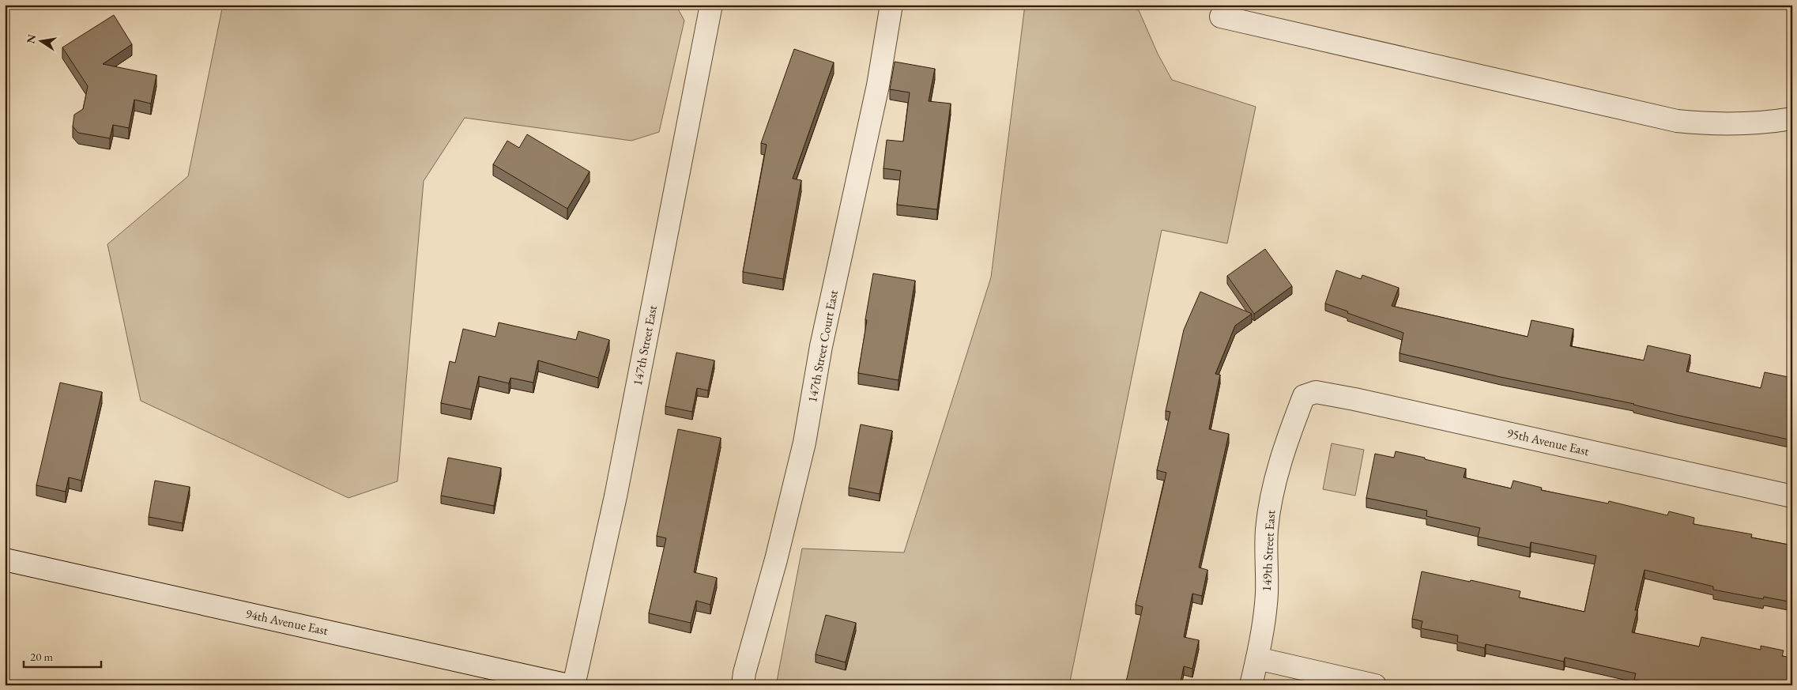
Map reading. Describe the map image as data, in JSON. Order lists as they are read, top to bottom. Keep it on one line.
{"streets":{"street":["147th Street East","147th Street Court East","95th Avenue East","149th Street East","94th Avenue East"]},"crossings":[["95th Avenue East","149th Street East"]],"scale_bar":"20 m","north":"left"}
